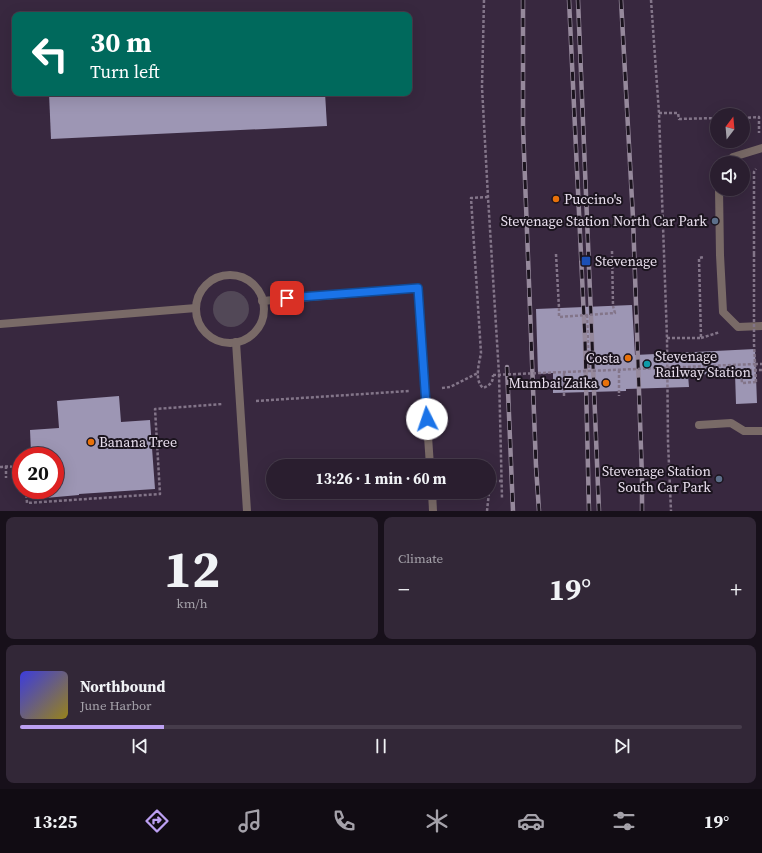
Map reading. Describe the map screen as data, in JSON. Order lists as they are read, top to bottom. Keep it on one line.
{"places":{"other":["Puccino's","Stevenage Station North Car Park","Costa","Stevenage Railway Station","Mumbai Zaika","Banana Tree","Stevenage Station South Car Park"],"transit":["Stevenage"]},"north":"top","page":{"turn":["30 m","Turn left"],"limit":"20","trip":"13:26 · 1 min · 60 m","tile":[["12","km/h"],"Climate"],"heat":["−","19°","+"],"song":["Northbound","June Harbor"],"tabs":["13:25","19°"]}}
